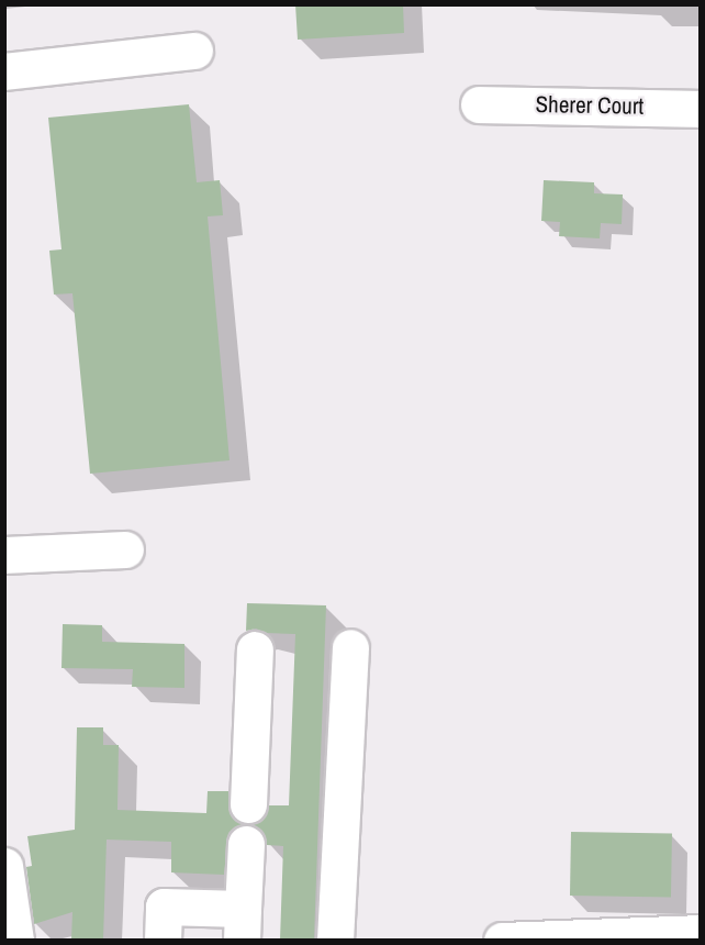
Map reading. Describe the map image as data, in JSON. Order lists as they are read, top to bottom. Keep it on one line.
{"streets":{"street":["Sherer Court"]}}
